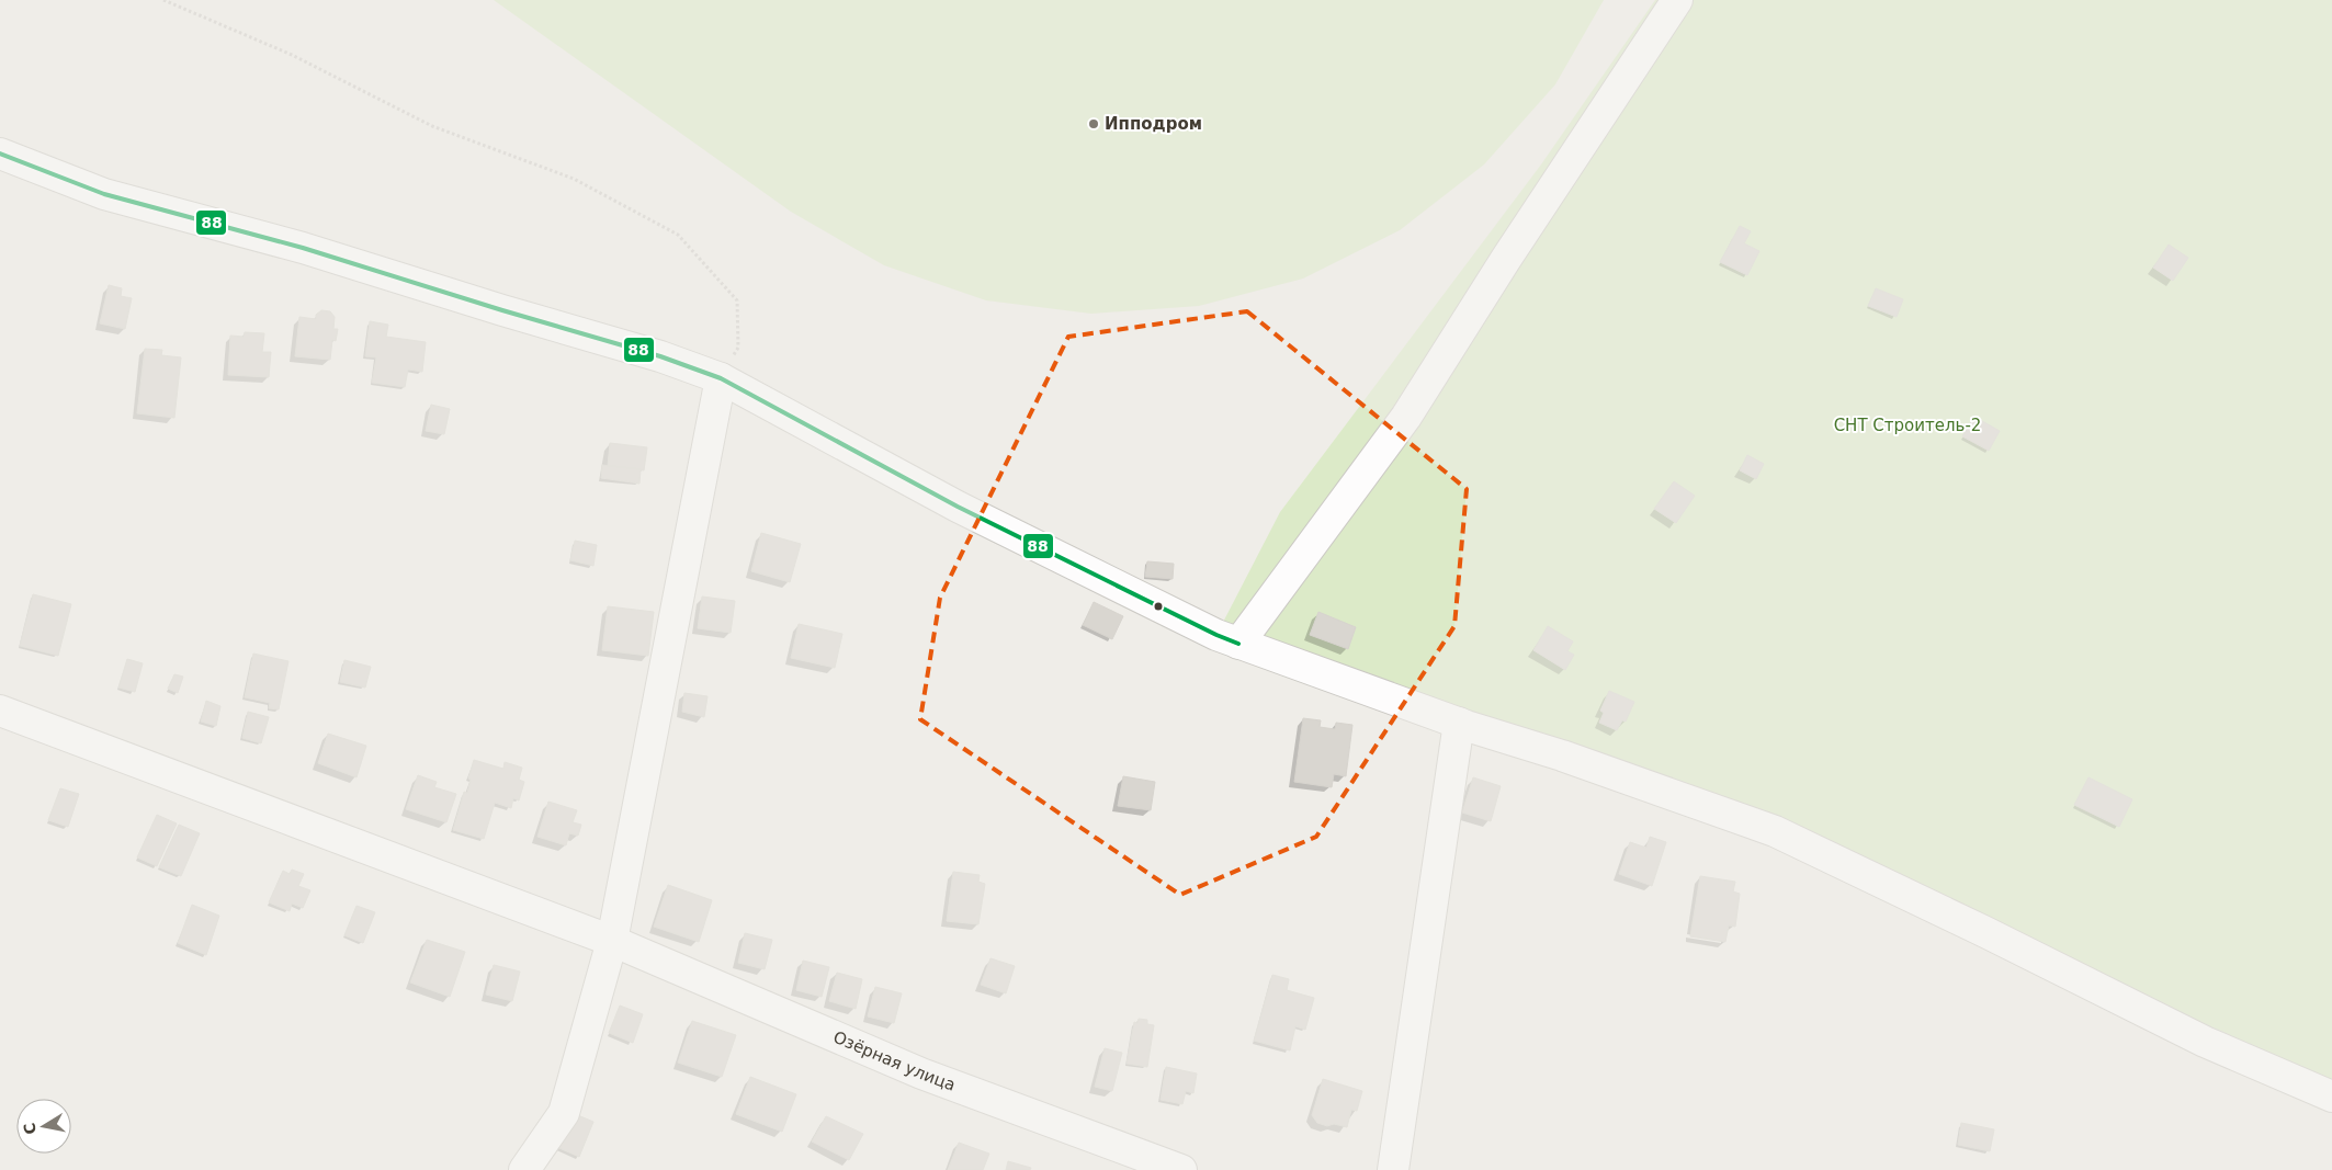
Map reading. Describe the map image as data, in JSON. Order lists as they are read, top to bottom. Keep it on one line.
{"streets":{"street":["Озёрная улица"]},"parks":["СНТ Строитель-2"],"places":["Ипподром"],"lines":["transit line 88"],"north":"left"}
